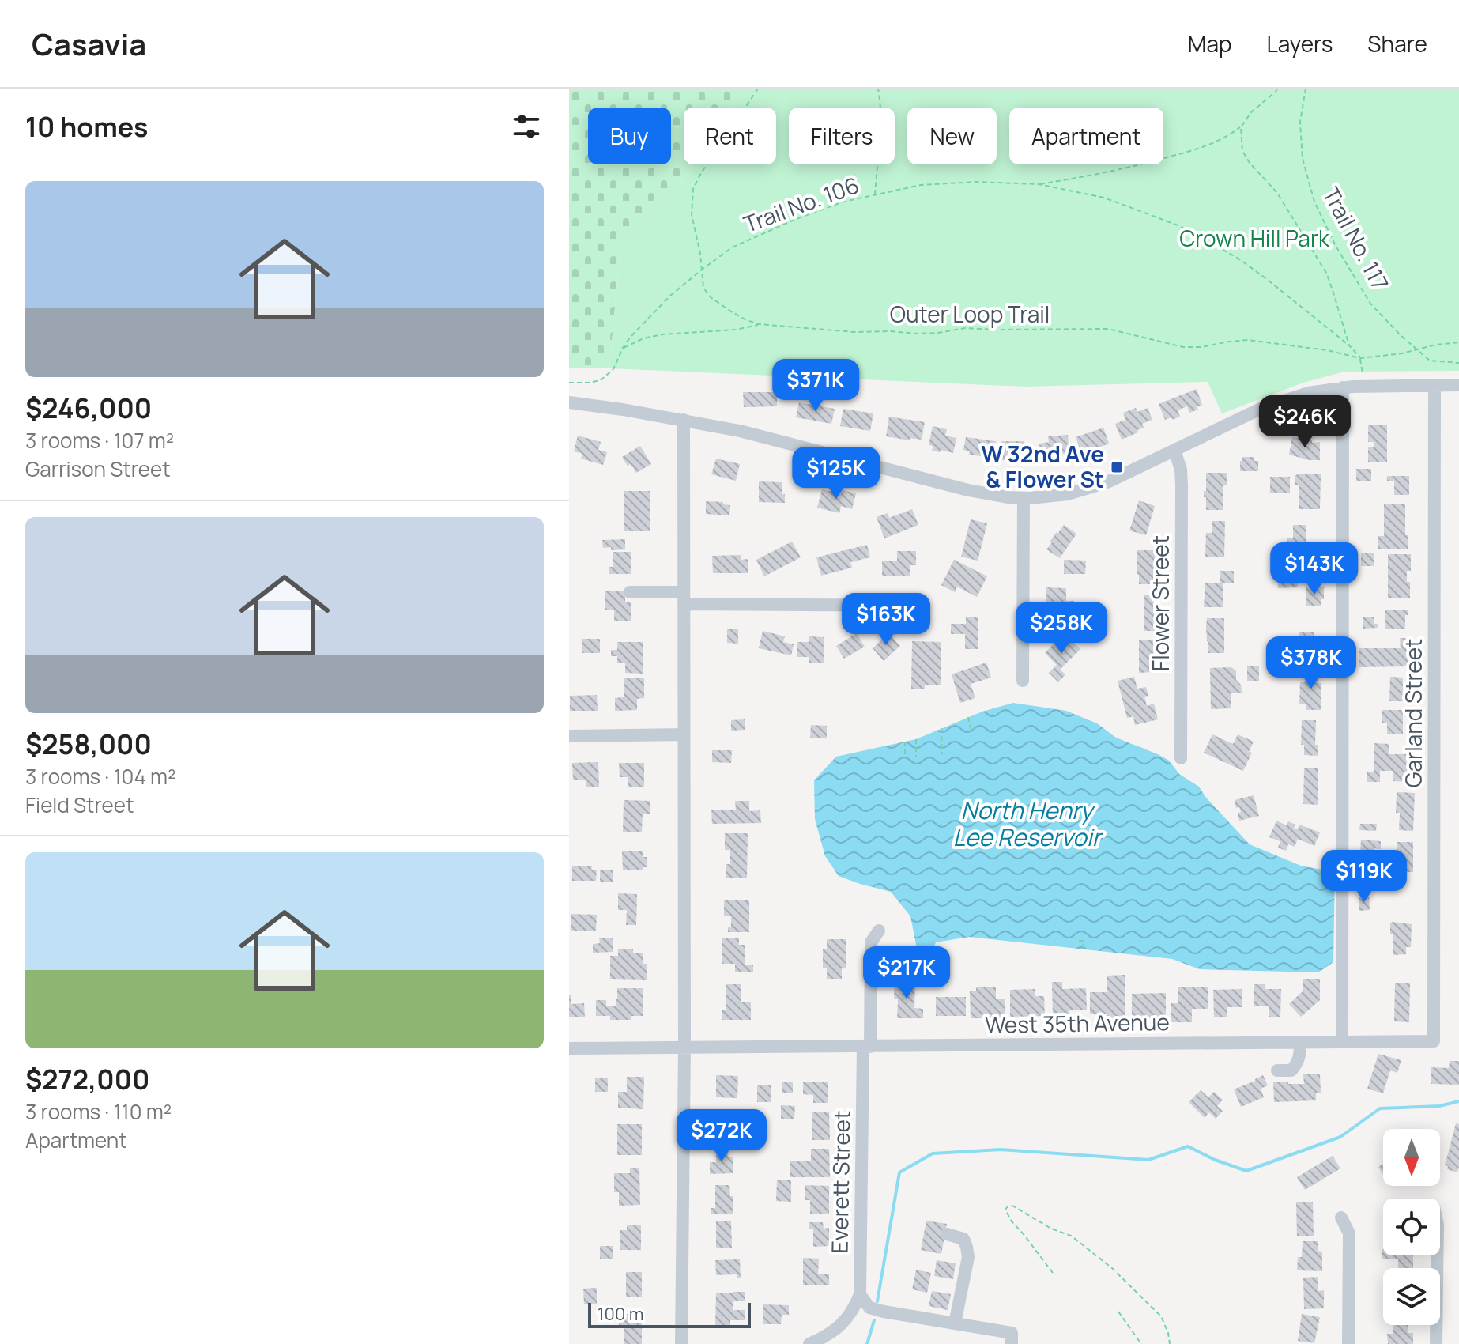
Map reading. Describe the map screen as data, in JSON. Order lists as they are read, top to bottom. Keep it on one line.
{"streets":{"street":["Flower Street","Garland Street","West 35th Avenue","Everett Street"],"path":["Trail No. 106","Trail No. 117","Outer Loop Trail"]},"crossings":[["Trail No. 106","Outer Loop Trail"],["Trail No. 117","Outer Loop Trail"],["Garland Street","West 35th Avenue"],["West 35th Avenue","Everett Street"]],"water":["North Henry Lee Reservoir"],"parks":["Crown Hill Park"],"places":{"transit":["W 32nd Ave & Flower St"]},"scale_bar":"100 m","north":"bottom","page":{"header":"Casavia","nav":["Map","Layers","Share"],"heading":"10 homes","chip":["Buy","Rent","Filters","New","Apartment"],"list":[{"name":"$246,000","note":"3 rooms · 107 m² · Garrison Street"},{"name":"$258,000","note":"3 rooms · 104 m² · Field Street"},{"name":"$272,000","note":"3 rooms · 110 m² · Apartment"}],"price":["$371K","$246K","$125K","$143K","$163K","$258K","$378K","$119K","$217K","$272K"],"scale":"100 m"}}
